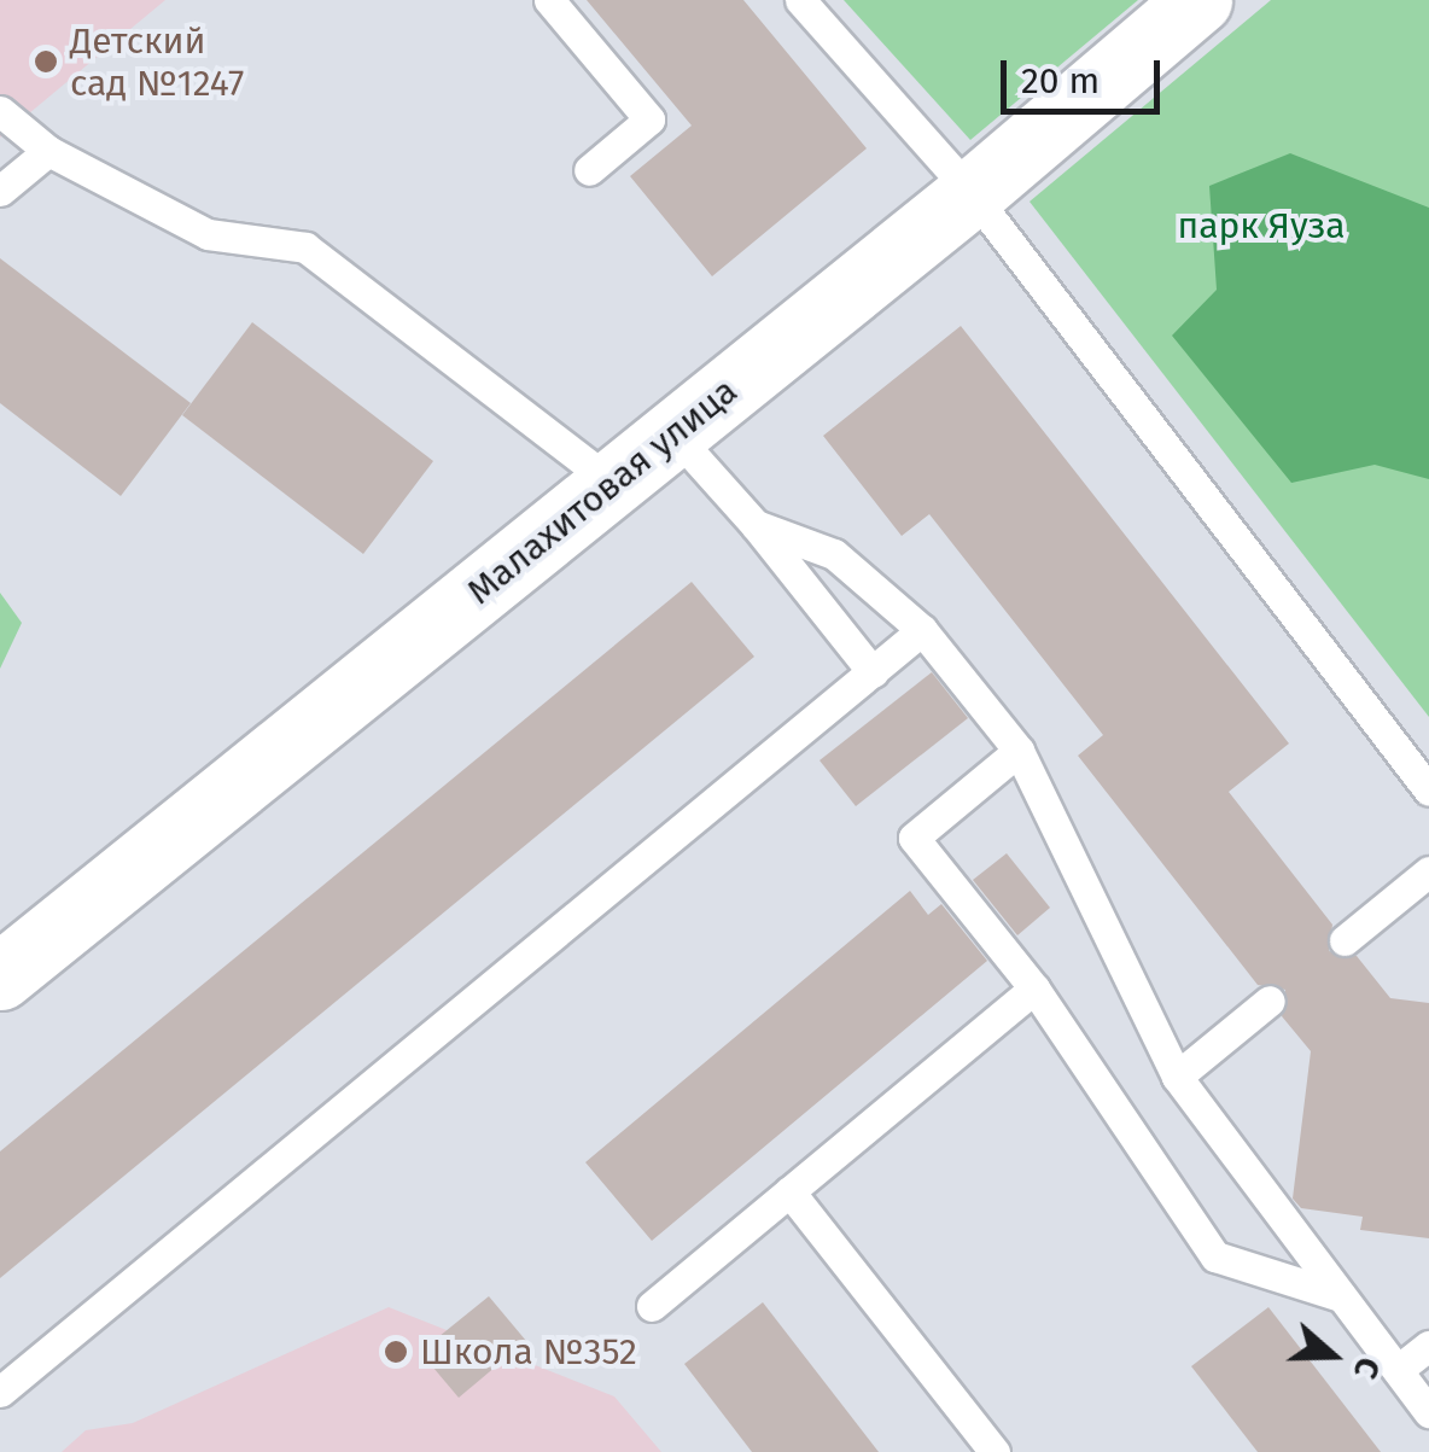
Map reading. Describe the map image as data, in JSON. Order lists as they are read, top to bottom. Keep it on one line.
{"streets":{"street":["Малахитовая улица"]},"parks":["парк Яуза"],"places":["Детский сад №1247","Школа №352"],"scale_bar":"20 m","north":"right"}
